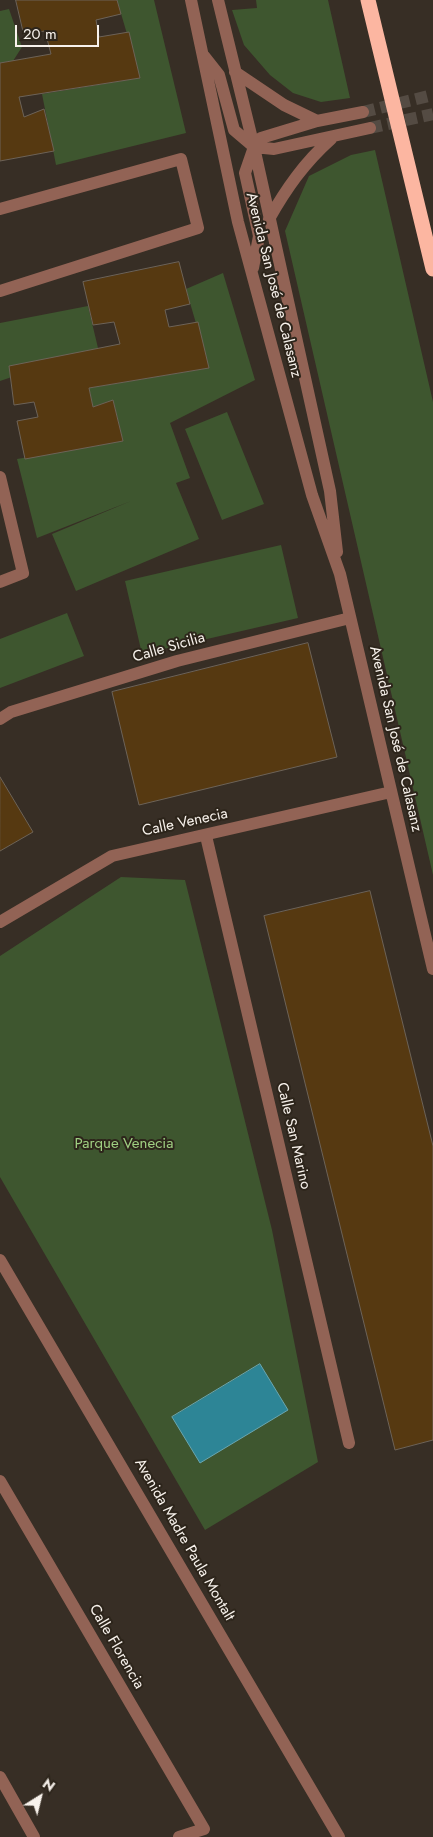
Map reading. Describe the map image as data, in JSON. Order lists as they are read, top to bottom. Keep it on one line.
{"streets":{"street":["Avenida San José de Calasanz","Calle Sicilia","Calle Venecia","Calle San Marino","Avenida Madre Paula Montalt","Calle Florencia"]},"crossings":[["Avenida San José de Calasanz","Calle Sicilia"],["Avenida San José de Calasanz","Calle Venecia"],["Calle Venecia","Calle San Marino"]],"parks":["Parque Venecia"],"scale_bar":"20 m","north":"top right"}
